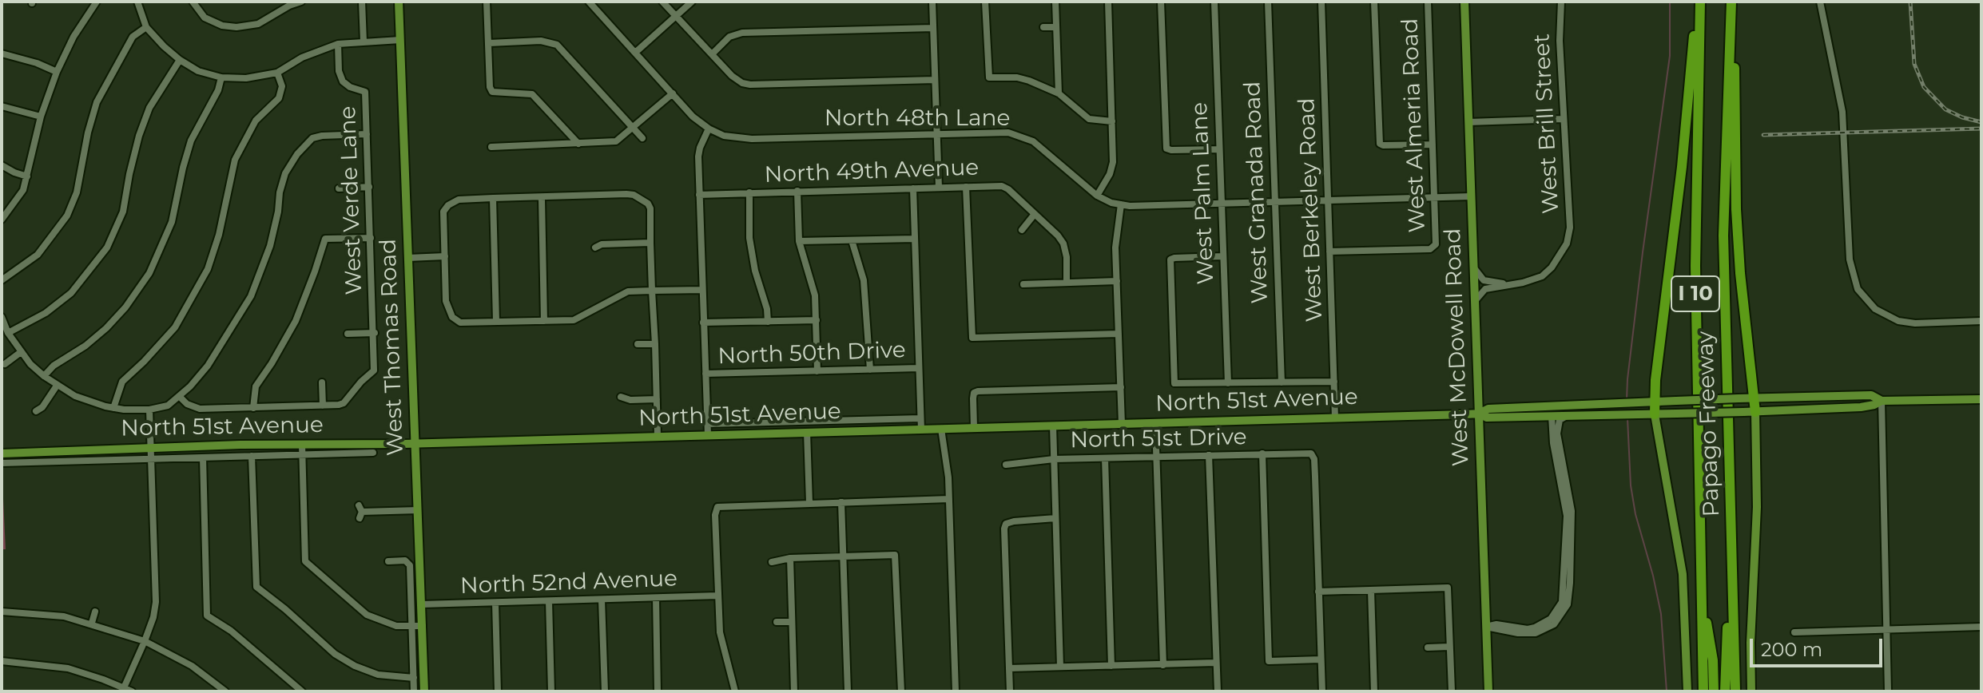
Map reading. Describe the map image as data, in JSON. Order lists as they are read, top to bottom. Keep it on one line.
{"streets":{"highway":["I 10","Papago Freeway"],"main road":["West Thomas Road","West McDowell Road","North 51st Avenue"],"street":["North 48th Lane","West Brill Street","West Almeria Road","North 49th Avenue","West Granada Road","West Palm Lane","West Verde Lane","West Berkeley Road","North 50th Drive","North 51st Drive","North 52nd Avenue"]},"crossings":[["North 48th Lane","West Almeria Road"],["North 48th Lane","West Granada Road"],["North 48th Lane","West Palm Lane"],["North 48th Lane","West Berkeley Road"],["North 48th Lane","West McDowell Road"],["West Almeria Road","West Berkeley Road"],["West Berkeley Road","North 51st Avenue"],["West Thomas Road","North 51st Avenue"],["West Thomas Road","North 52nd Avenue"],["West McDowell Road","North 51st Avenue"]],"scale_bar":"200 m"}
